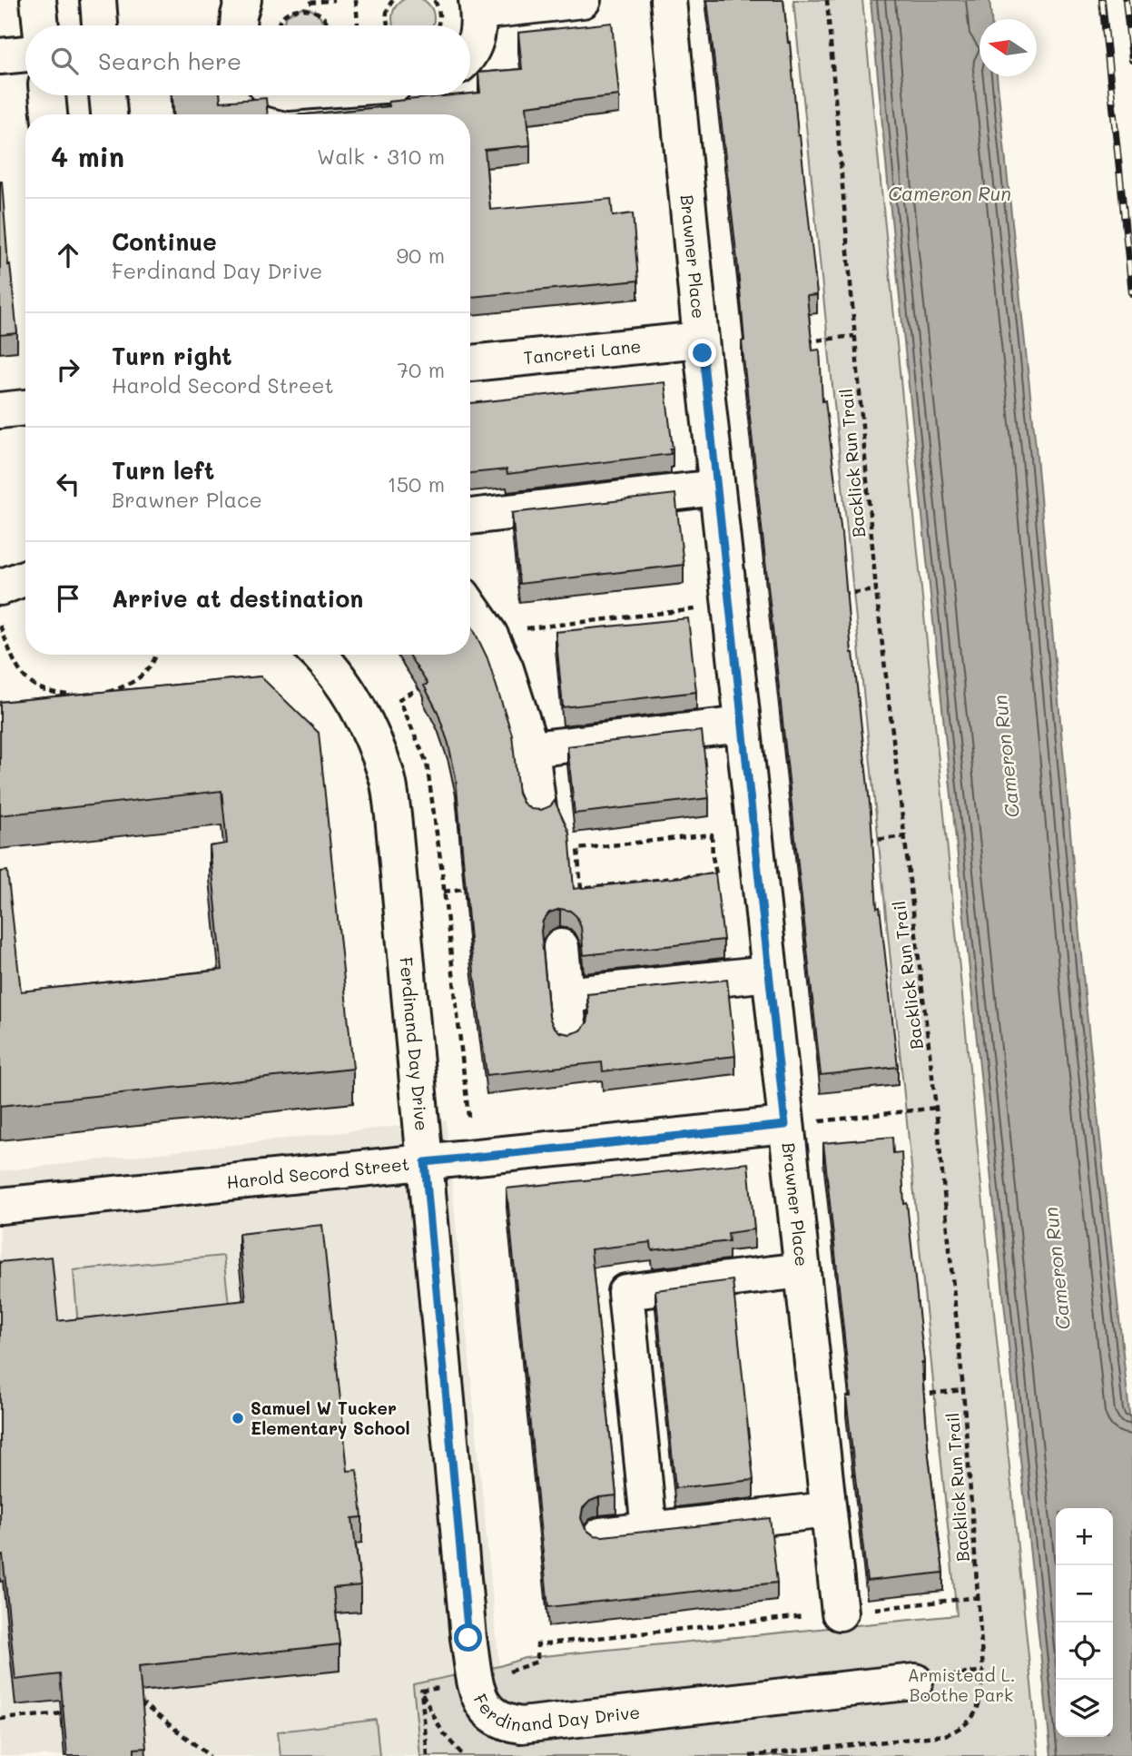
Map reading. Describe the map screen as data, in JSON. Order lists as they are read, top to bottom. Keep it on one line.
{"streets":{"street":["Brawner Place","Tancreti Lane","Ferdinand Day Drive","Harold Secord Street"],"path":["Backlick Run Trail"]},"crossings":[["Brawner Place","Tancreti Lane"],["Brawner Place","Harold Secord Street"],["Ferdinand Day Drive","Harold Secord Street"]],"water":["Cameron Run"],"parks":["Armistead L. Boothe Park"],"places":["Samuel W Tucker Elementary School"],"north":"left","page":{"search":"Search here","heading":["4 min","Walk · 310 m"],"list":[["Continue","Ferdinand Day Drive","90 m"],["Turn right","Harold Secord Street","70 m"],["Turn left","Brawner Place","150 m"],"Arrive at destination"],"map_buttons":["+","−"]}}
